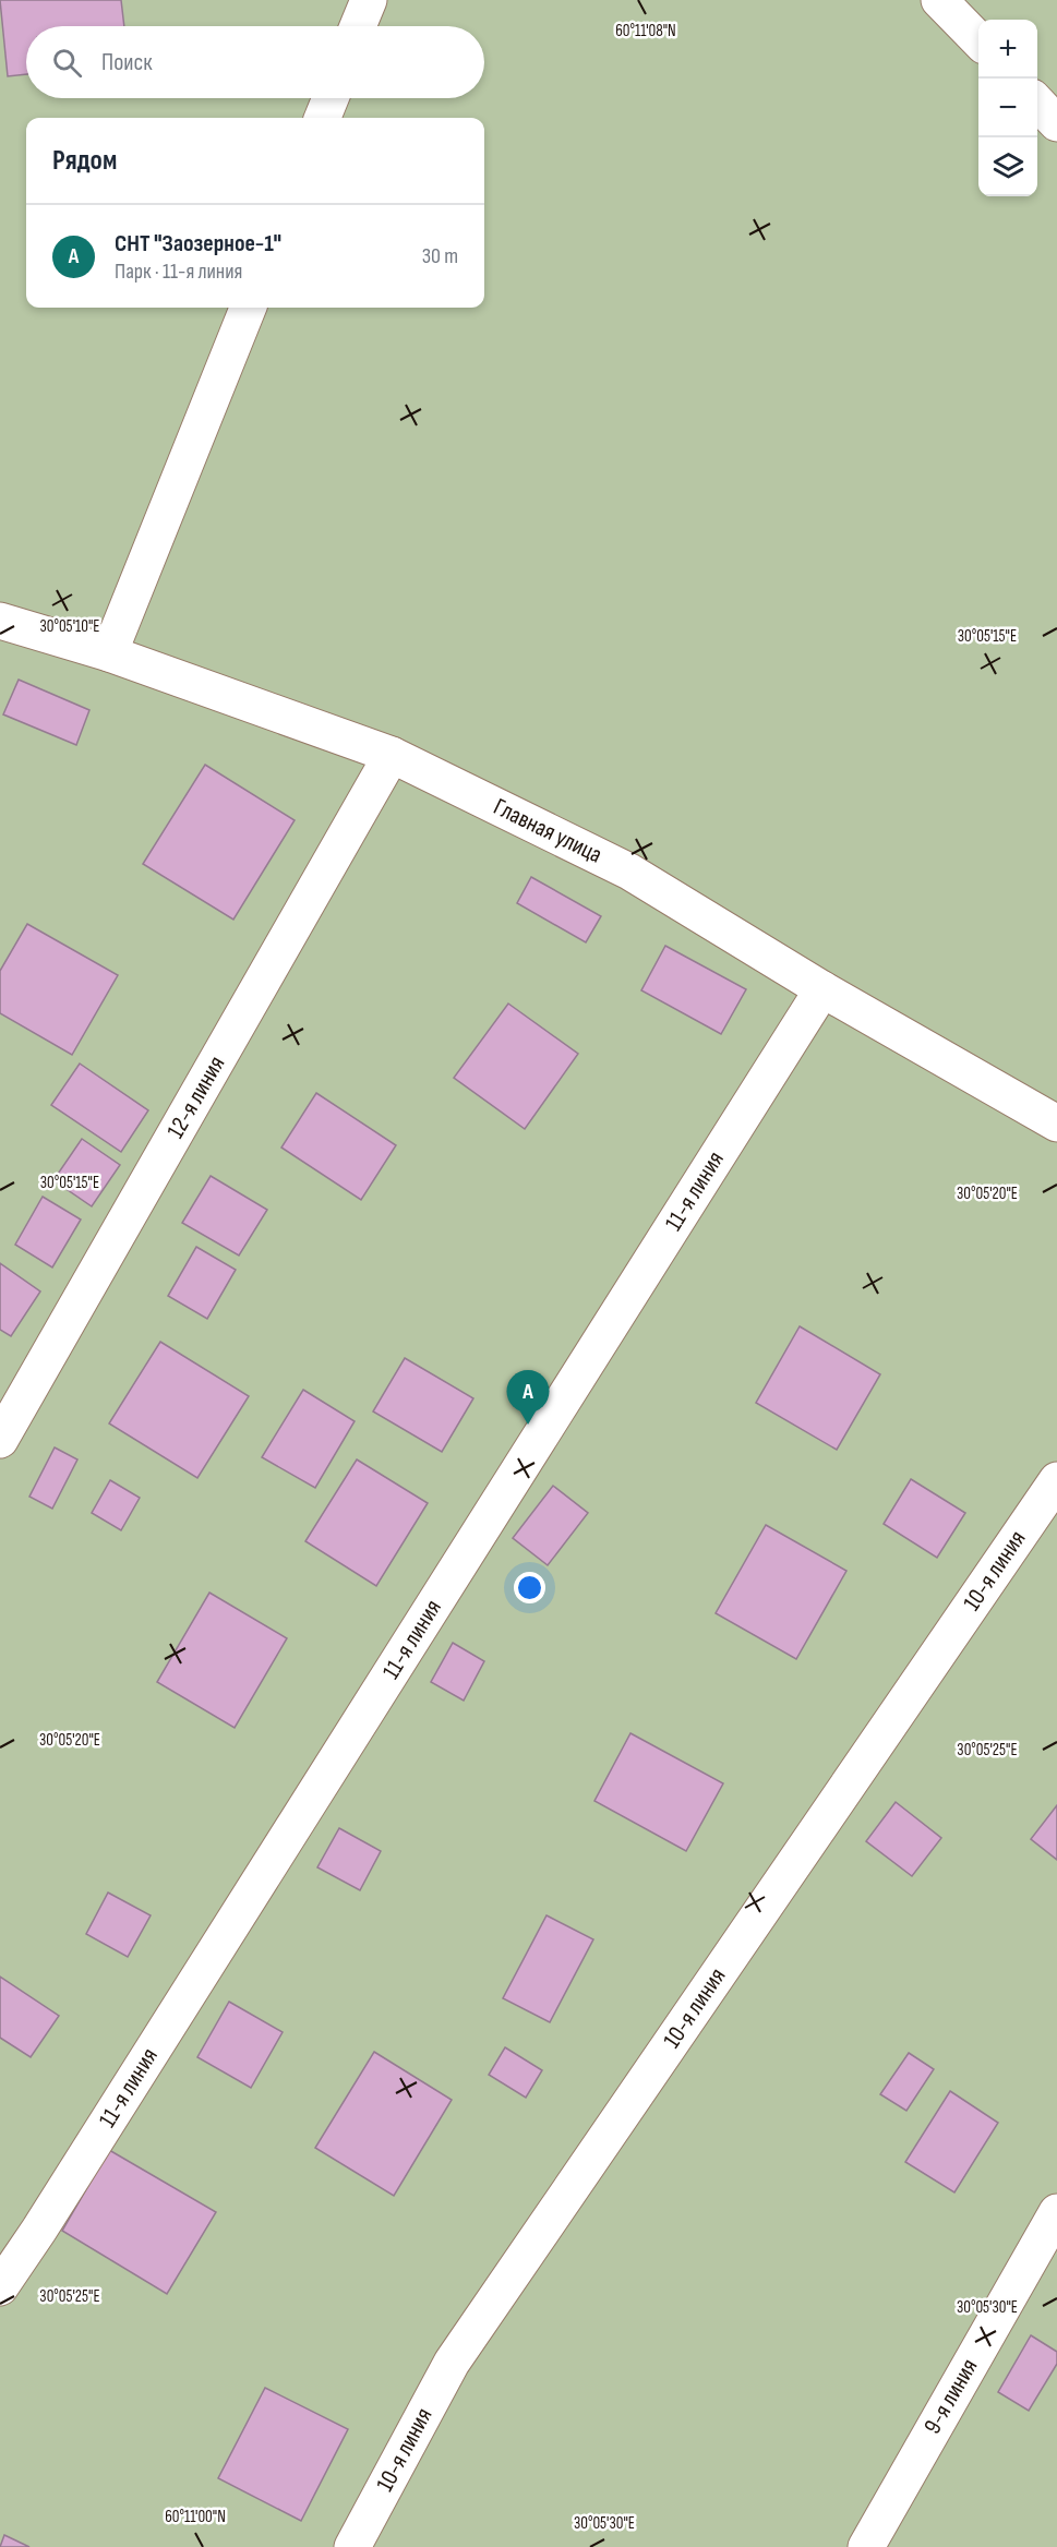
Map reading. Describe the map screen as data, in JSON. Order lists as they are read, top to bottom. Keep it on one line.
{"streets":{"street":["Главная улица","12-я линия","11-я линия","10-я линия","9-я линия"]},"crossings":[["Главная улица","12-я линия"],["Главная улица","11-я линия"]],"page":{"map_buttons":["+","−"],"search":"Поиск","heading":"Рядом","list":[{"mark":"A","name":"СНТ \"Заозерное-1\"","note":"Парк · 11-я линия","value":"30 m"}],"pins":"A"},"coordinates":["60°11'08\"N","30°05'10\"E","30°05'15\"E","30°05'20\"E","30°05'25\"E","30°05'30\"E","60°11'00\"N"]}
